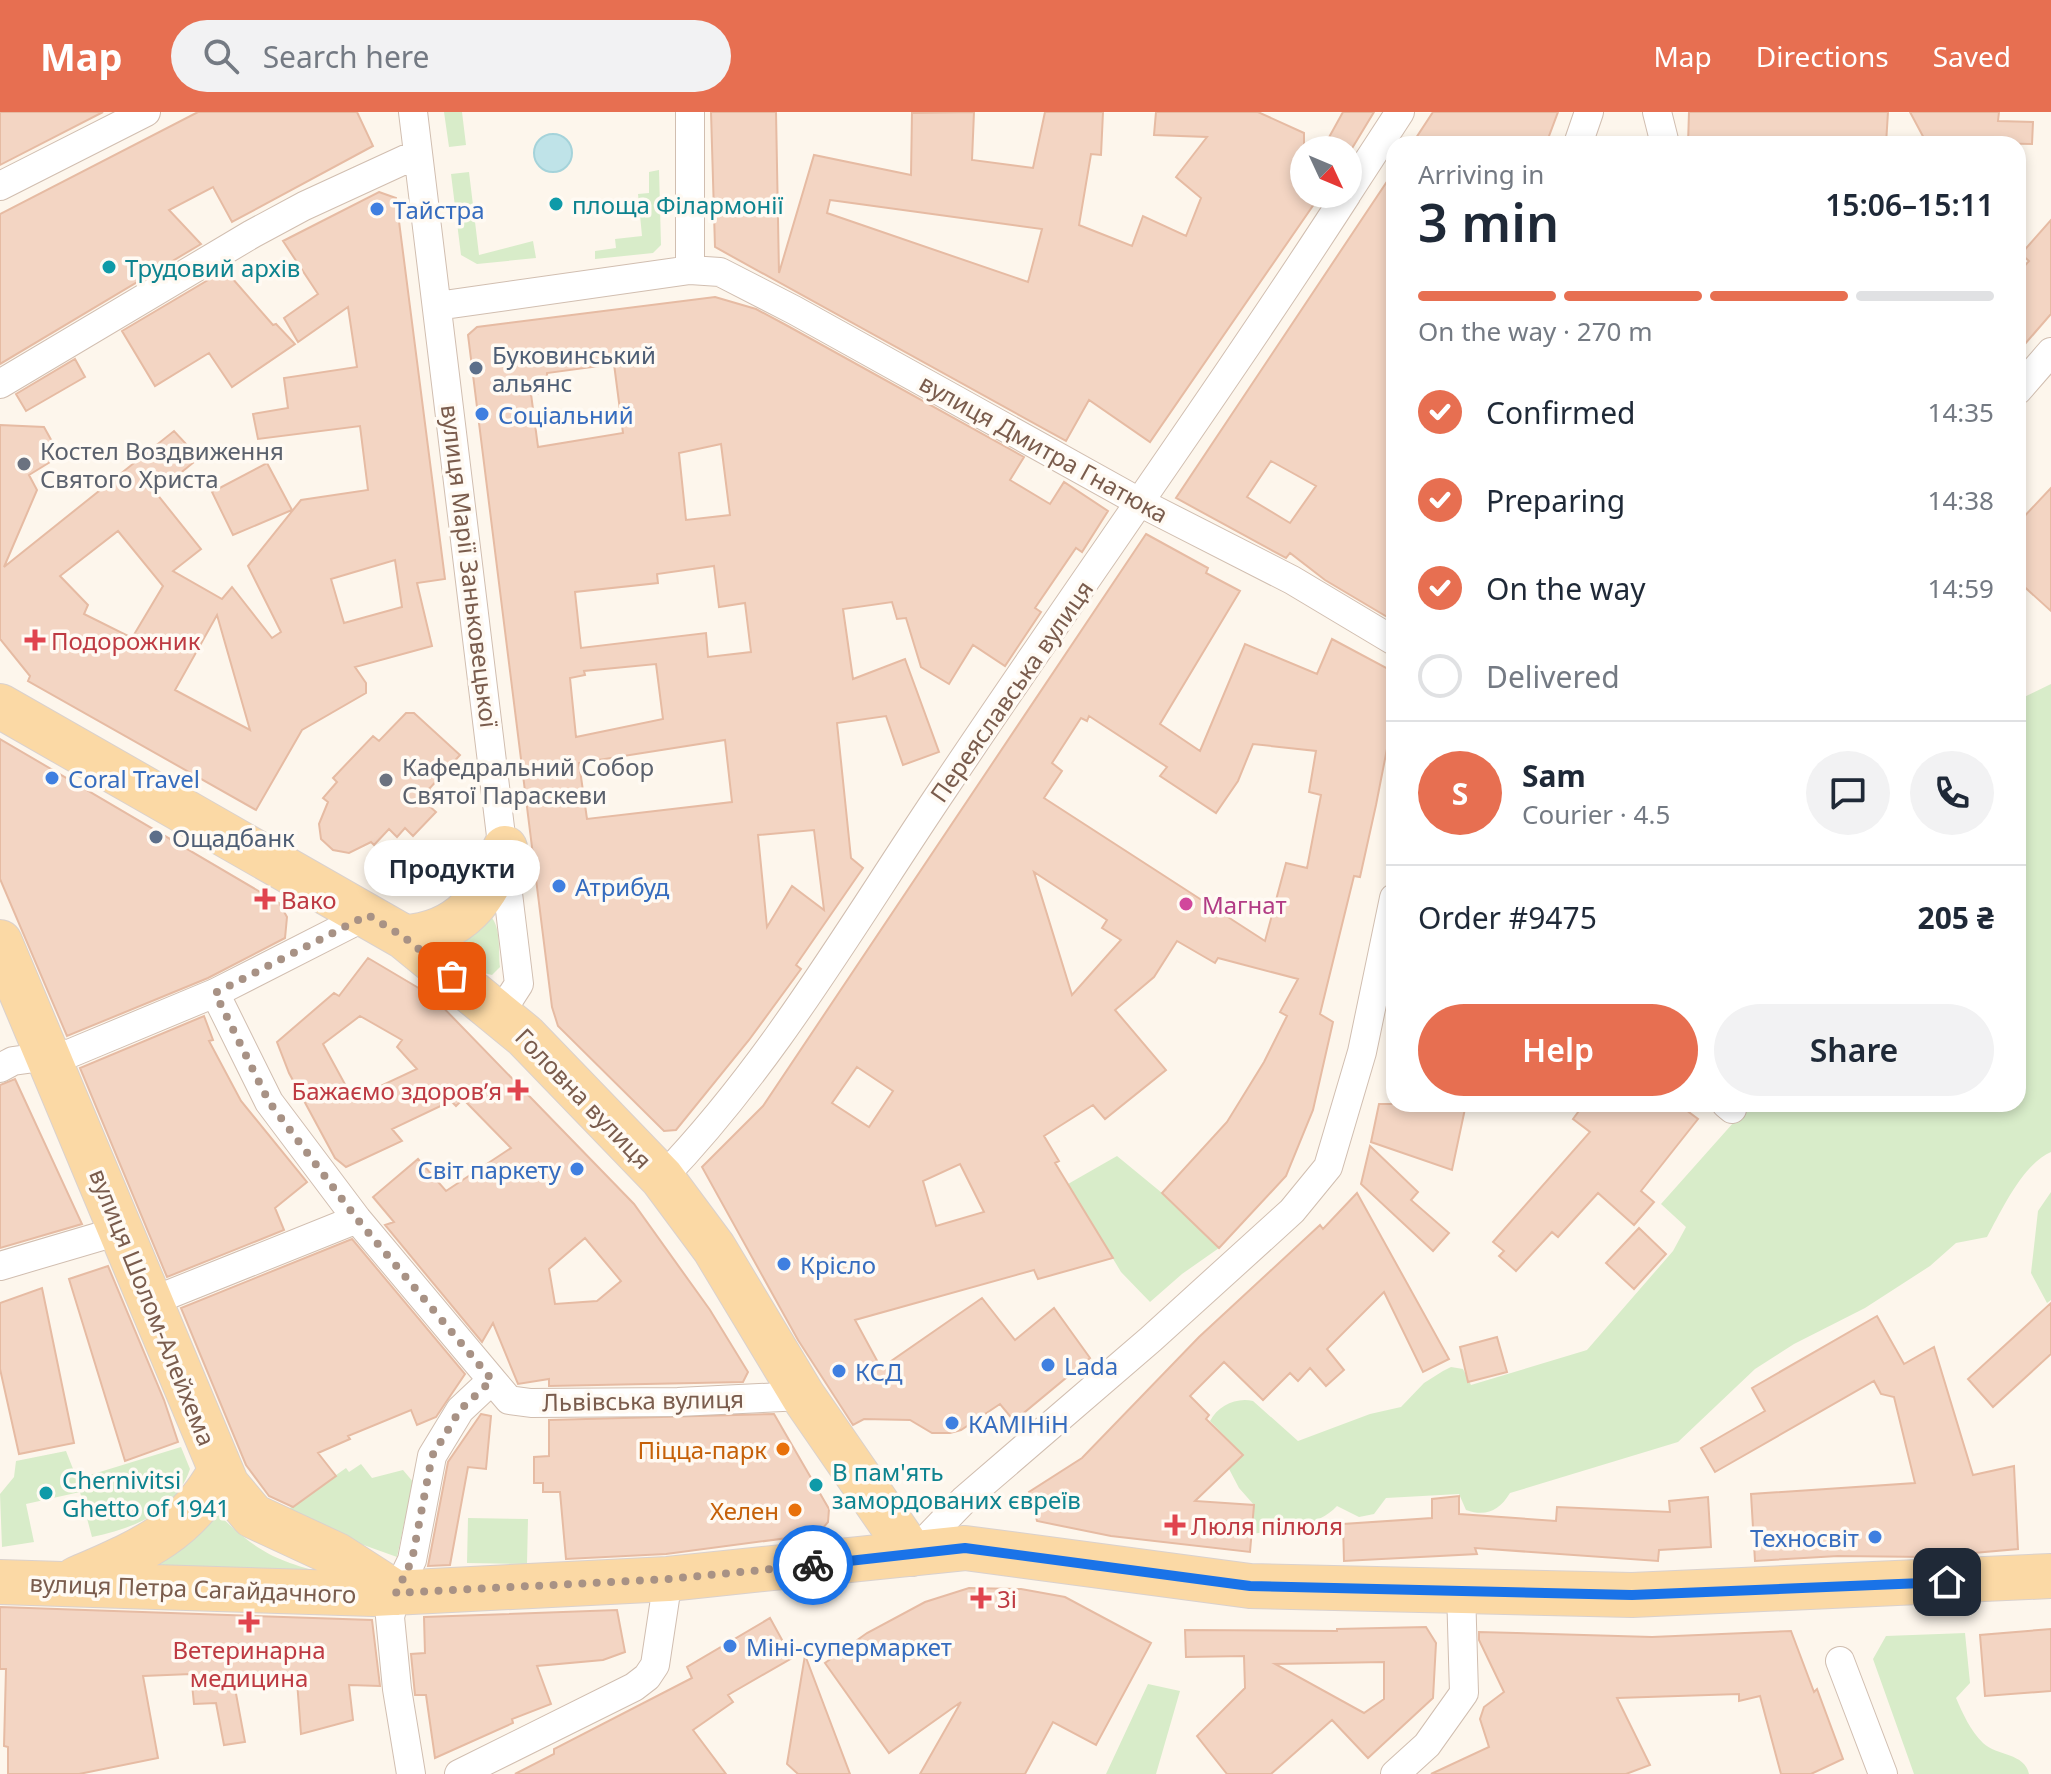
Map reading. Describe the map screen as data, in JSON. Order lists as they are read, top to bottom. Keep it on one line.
{"streets":{"main road":["Головна вулиця","вулиця Шолом-Алейхема","вулиця Петра Сагайдачного"],"street":["вулиця Дмитра Гнатюка","вулиця Марії Заньковецької","Переяславська вулиця","Львівська вулиця"]},"crossings":[["вулиця Дмитра Гнатюка","Переяславська вулиця"],["вулиця Марії Заньковецької","Головна вулиця"],["Переяславська вулиця","Головна вулиця"],["Головна вулиця","Львівська вулиця"],["Головна вулиця","вулиця Петра Сагайдачного"],["вулиця Шолом-Алейхема","вулиця Петра Сагайдачного"]],"places":{"other":["площа Філармонії","Тайстра","Трудовий архів","Буковинський альянс","Соціальний","Костел Воздвиження Святого Христа","Coral Travel","Кафедральний Собор Святої Параскеви","Ощадбанк","Атрибуд","Магнат","Продукти","Світ паркету","Крісло","Lada","КСД","КАМІНіН","Піцца-парк","В пам'ять замордованих євреїв","Chernivitsi Ghetto of 1941","Хелен","Техносвіт","Міні-супермаркет"],"health":["Подорожник","Вако","Бажаємо здоровʼя","Люля пілюля","3і","Ветеринарна медицина"]},"north":"bottom right","page":{"header":"Map","search":"Search here","nav":["Map","Directions","Saved"],"heading":["3 min","Arriving in","15:06–15:11"],"panel":["Sam","Courier · 4.5","Order #9475","205 ₴"],"bar":"On the way · 270 m","list":[["Confirmed","14:35"],["Preparing","14:38"],["On the way","14:59"],"Delivered"],"round":"S","bubble":"Продукти","buttons":["Help","Share"]}}
